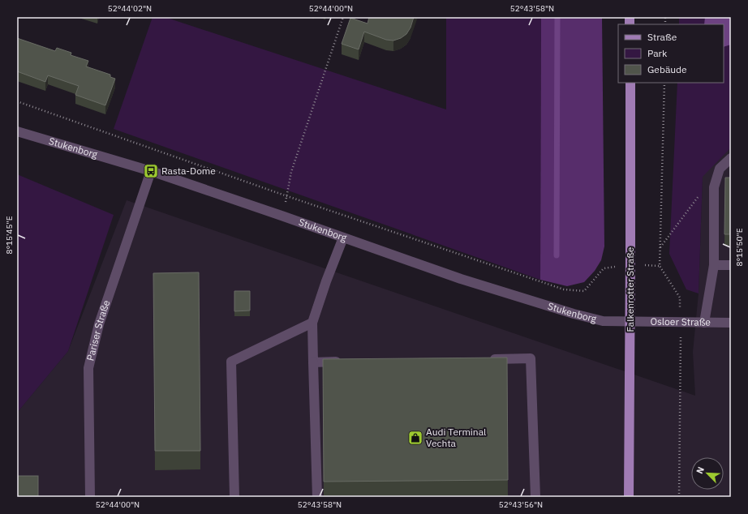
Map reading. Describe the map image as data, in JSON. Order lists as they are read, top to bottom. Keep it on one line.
{"streets":{"main road":["Falkenrotter Straße"],"street":["Stukenborg","Osloer Straße","Pariser Straße"]},"crossings":[["Stukenborg","Falkenrotter Straße"],["Stukenborg","Osloer Straße"],["Stukenborg","Pariser Straße"],["Falkenrotter Straße","Osloer Straße"]],"places":{"bus stop":["Rasta-Dome"],"shop":["Audi Terminal Vechta"]},"legend":["Straße","Park","Gebäude"],"north":"top left","coordinates":["52°44'02\"N","52°44'00\"N","52°43'58\"N","8°15'45\"E","8°15'50\"E","52°43'56\"N"]}
